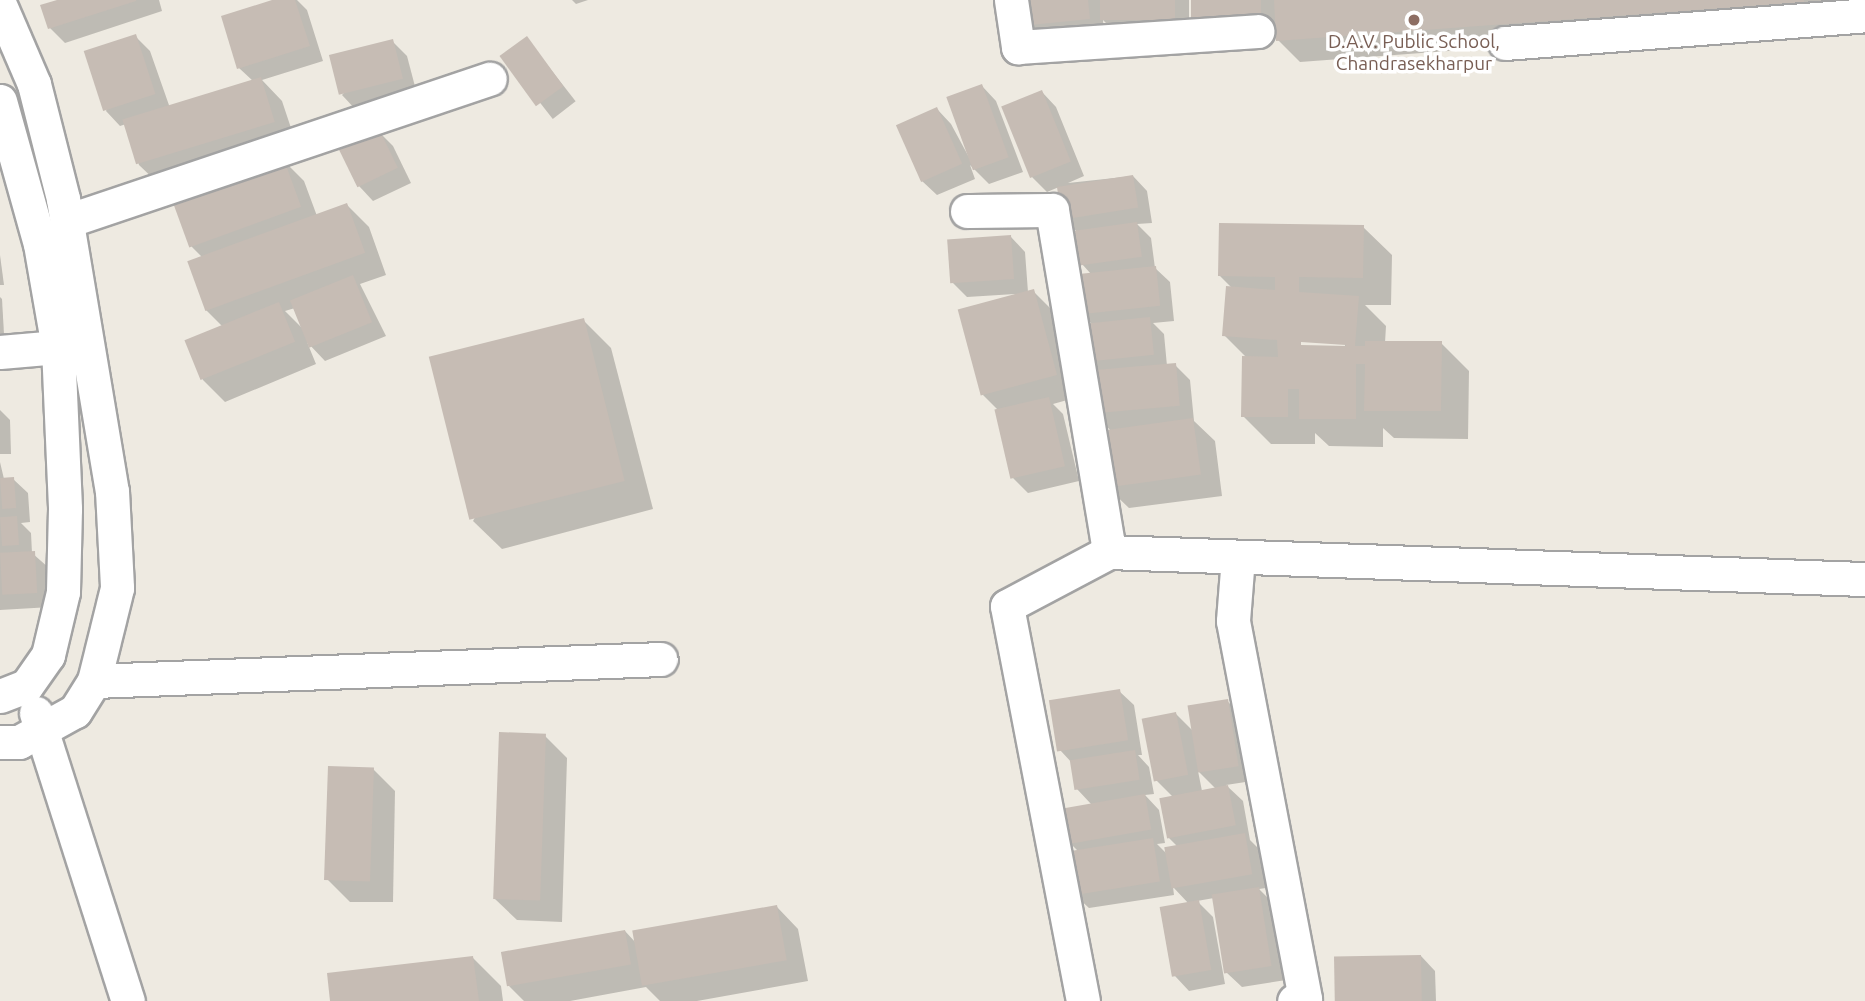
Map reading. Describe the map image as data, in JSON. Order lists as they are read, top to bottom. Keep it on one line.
{"places":["D.A.V. Public School, Chandrasekharpur"]}
